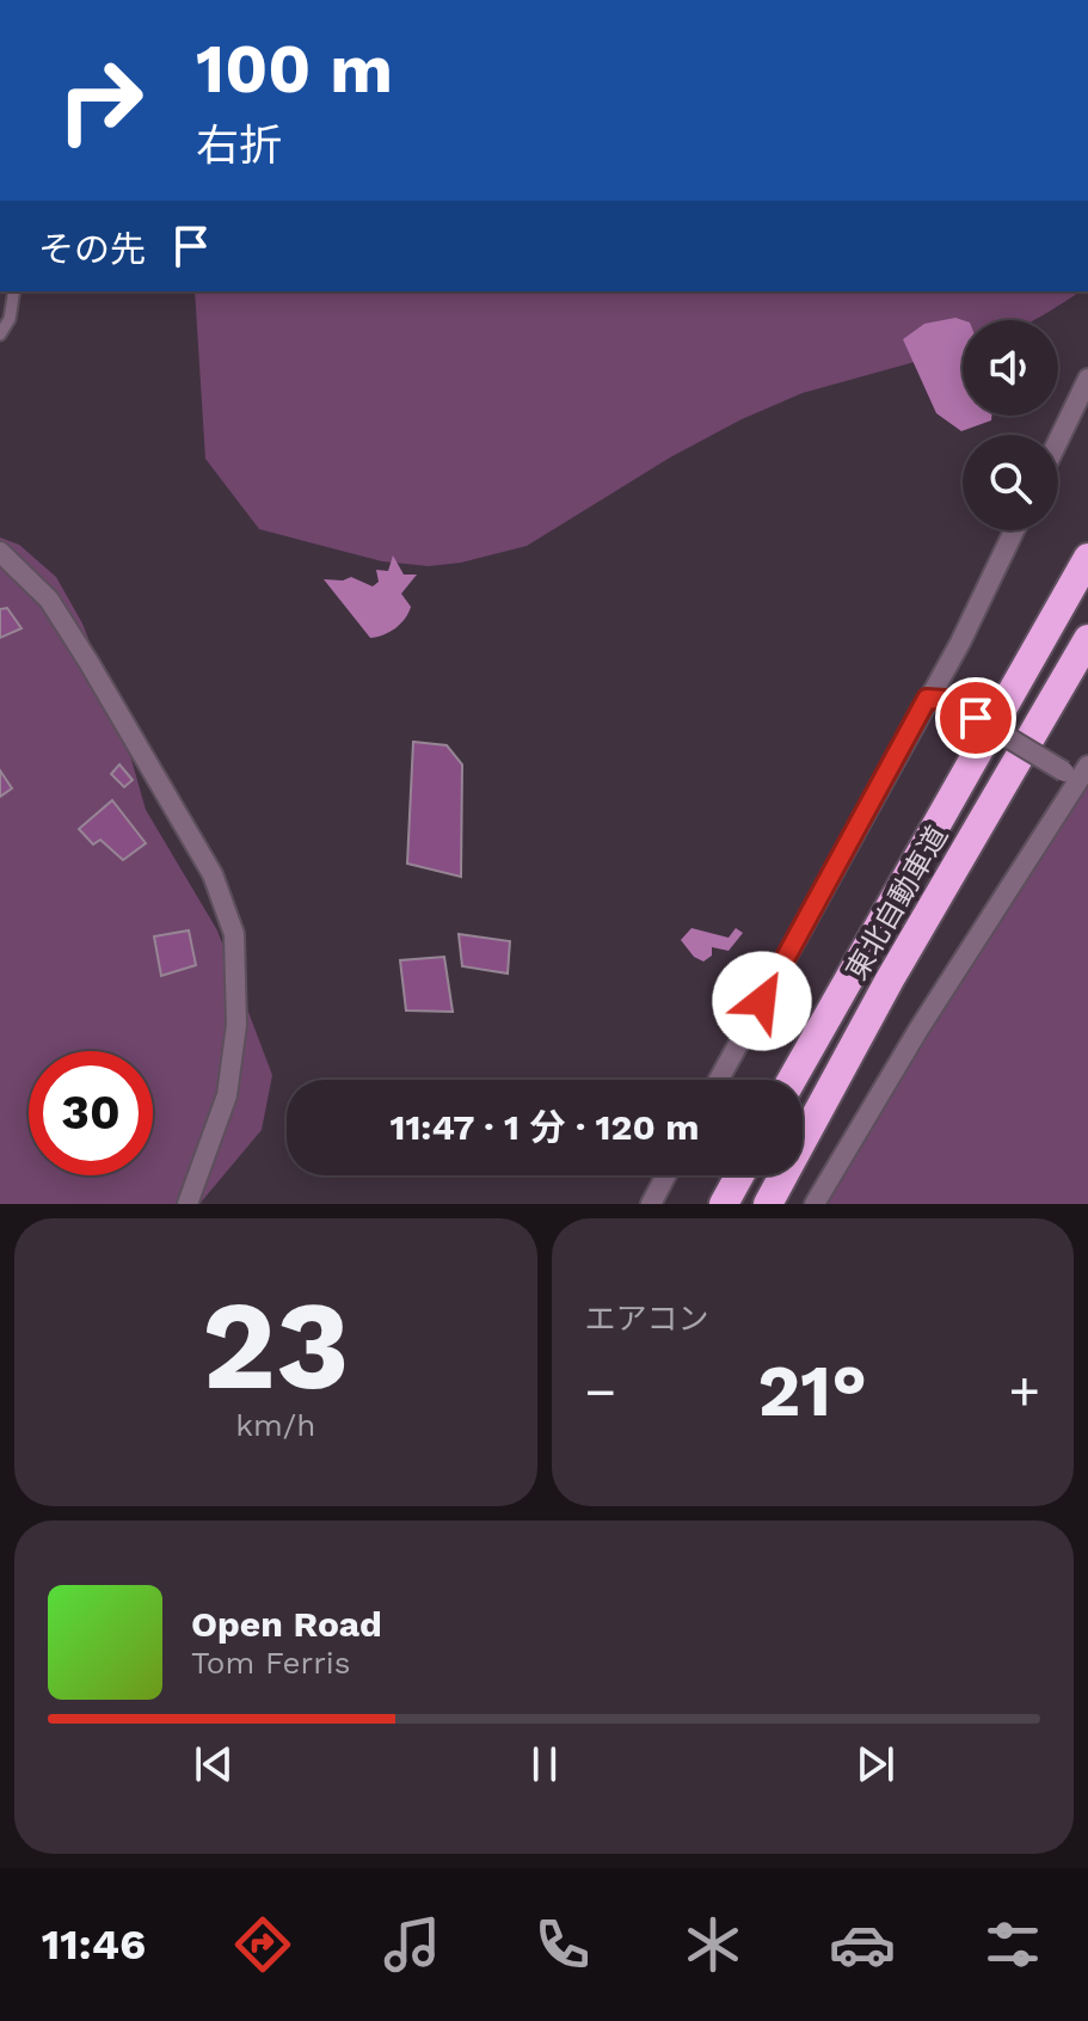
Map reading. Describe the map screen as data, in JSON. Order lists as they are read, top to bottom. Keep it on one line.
{"streets":{"highway":["東北自動車道"]},"page":{"turn":["100 m","右折"],"then":"その先","limit":"30","trip":"11:47 · 1 分 · 120 m","tile":[["23","km/h"],"エアコン"],"heat":["−","21°","+"],"song":["Open Road","Tom Ferris"],"tabs":"11:46"}}
